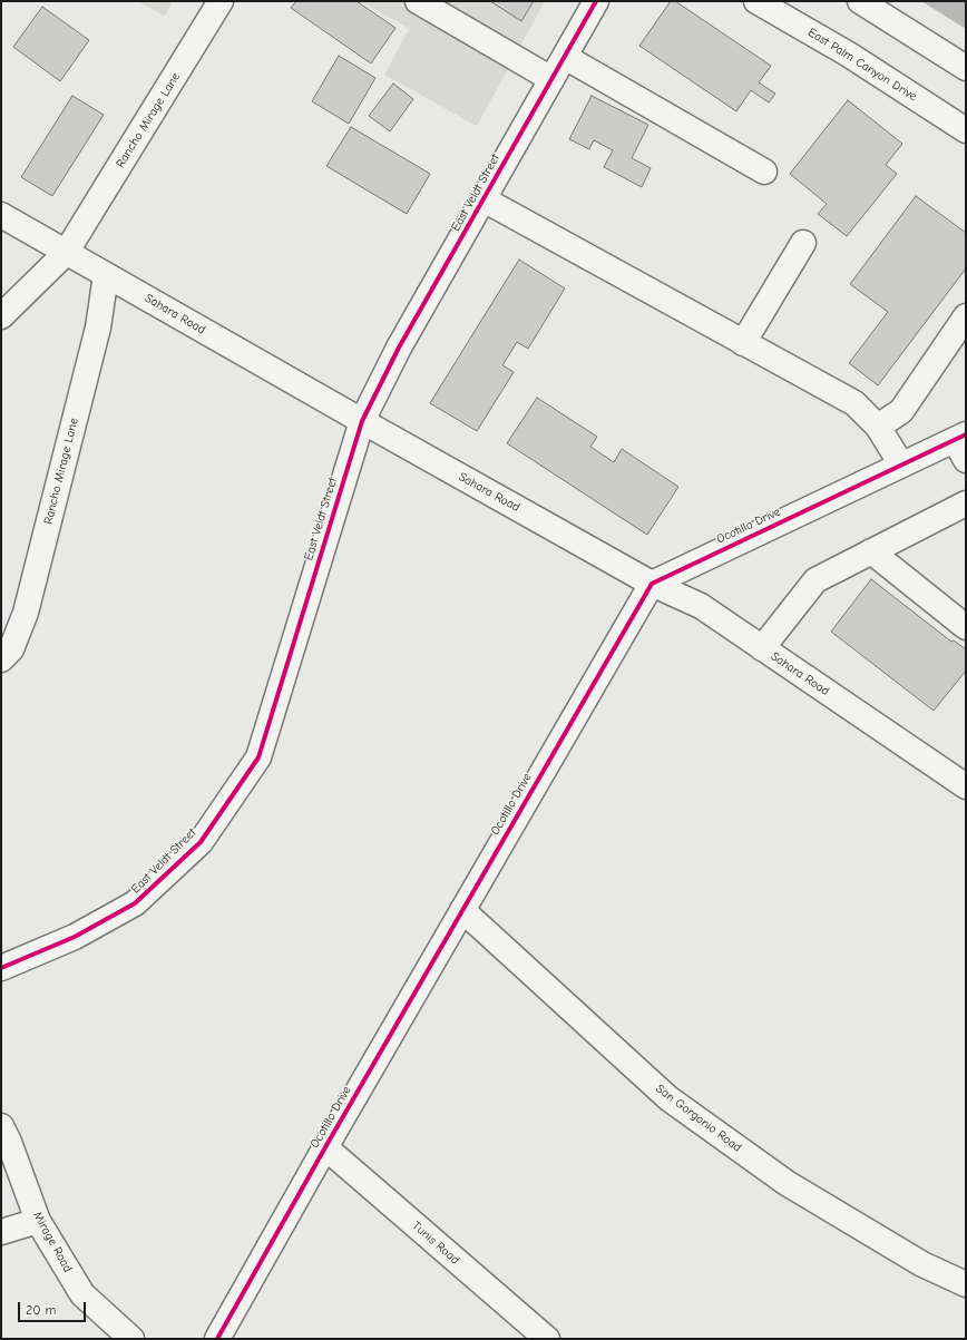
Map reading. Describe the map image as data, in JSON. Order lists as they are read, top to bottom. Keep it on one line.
{"streets":{"street":["East Palm Canyon Drive","Rancho Mirage Lane","East Veldt Street","Sahara Road","Ocotillo Drive","San Gorgonio Road","Mirage Road","Tunis Road"]},"crossings":[["Rancho Mirage Lane","Sahara Road"],["East Veldt Street","Sahara Road"],["Sahara Road","Ocotillo Drive"],["Ocotillo Drive","San Gorgonio Road"],["Ocotillo Drive","Tunis Road"]],"scale_bar":"20 m"}
